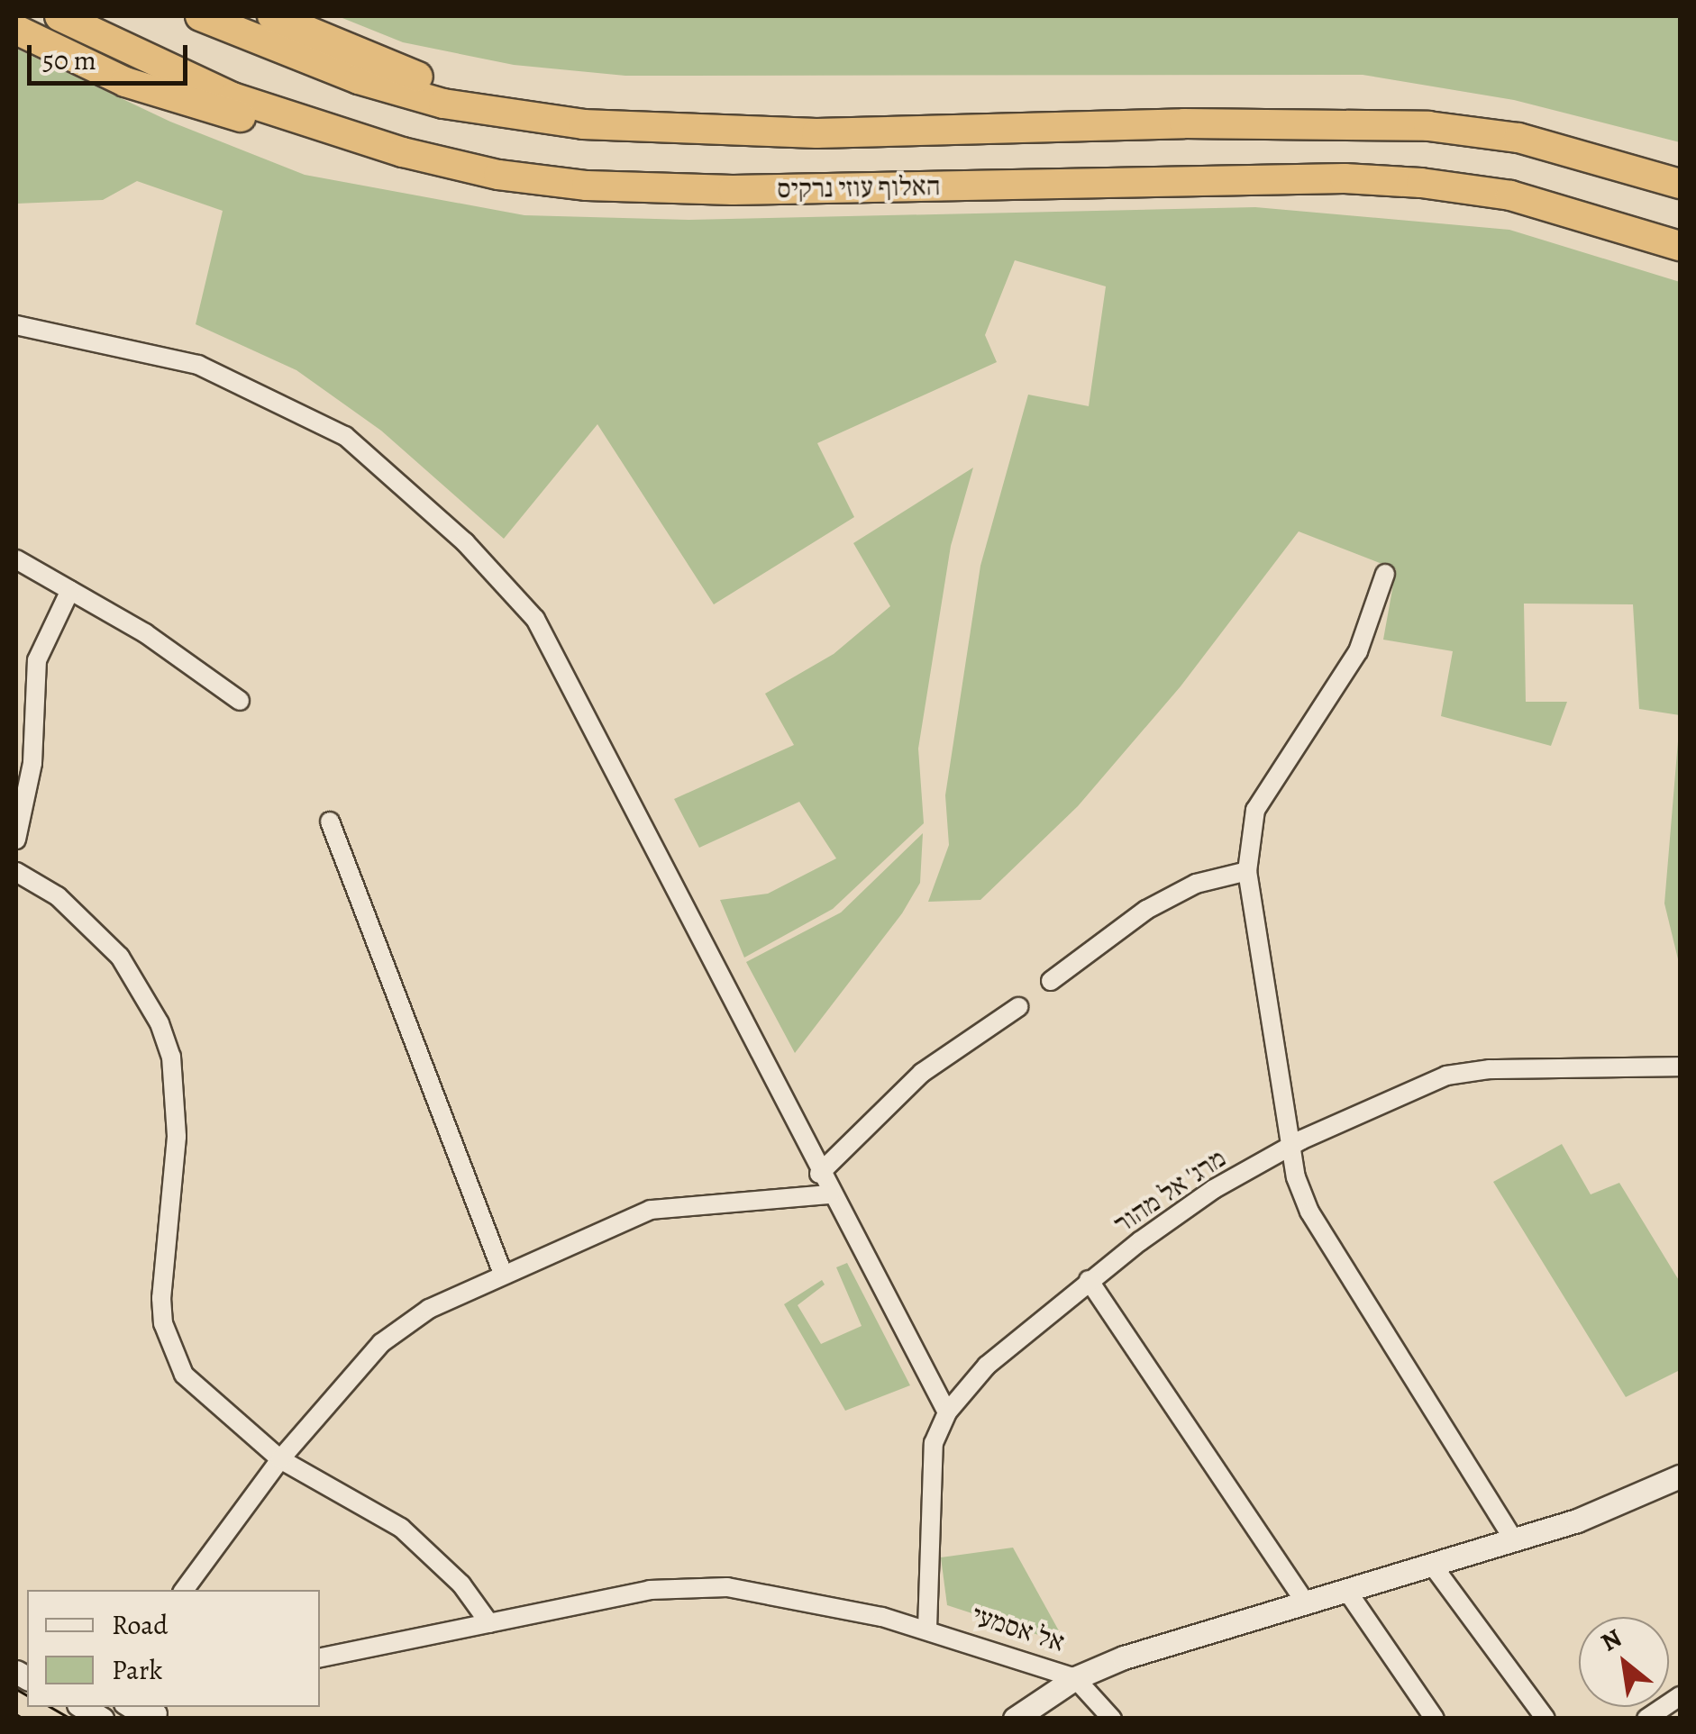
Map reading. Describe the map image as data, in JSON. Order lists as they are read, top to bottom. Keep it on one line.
{"streets":{"highway":["האלוף עוזי נרקיס"],"street":["מרג' אל מהור","אל אסמעי"]},"crossings":[["מרג' אל מהור","אל אסמעי"]],"legend":["Road","Park"],"scale_bar":"50 m","north":"top left"}
